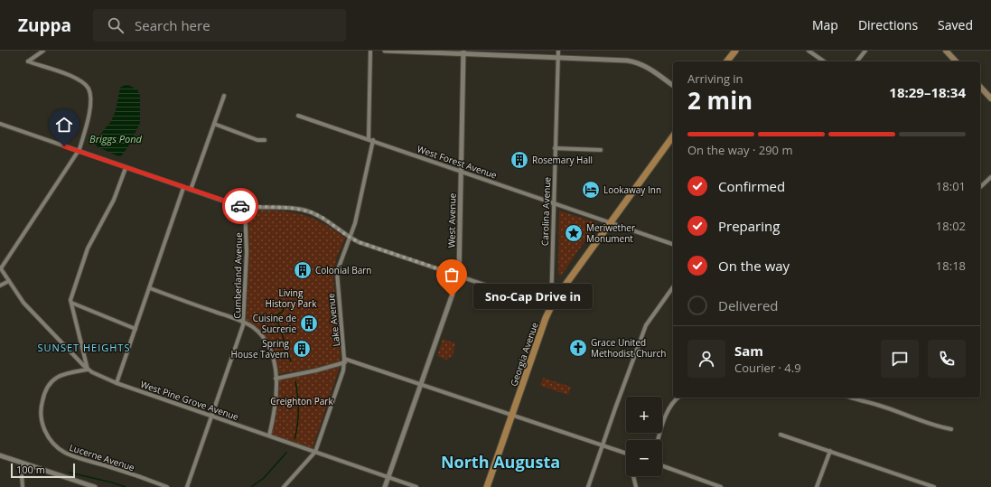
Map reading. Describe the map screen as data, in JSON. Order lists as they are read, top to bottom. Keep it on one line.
{"streets":{"main road":["Georgia Avenue"],"street":["West Forest Avenue","Carolina Avenue","West Avenue","Cumberland Avenue","Lake Avenue","West Pine Grove Avenue","Lucerne Avenue"]},"crossings":[["West Forest Avenue","Carolina Avenue"],["West Forest Avenue","West Avenue"],["West Forest Avenue","Lake Avenue"],["West Forest Avenue","Georgia Avenue"],["Carolina Avenue","Georgia Avenue"],["West Avenue","West Pine Grove Avenue"],["Cumberland Avenue","West Pine Grove Avenue"],["Lake Avenue","West Pine Grove Avenue"],["West Pine Grove Avenue","Lucerne Avenue"]],"districts":["SUNSET HEIGHTS","North Augusta"],"water":["Briggs Pond"],"parks":["Living History Park","Creighton Park"],"places":{"building":["Rosemary Hall","Colonial Barn","Cuisine de Sucrerie","Spring House Tavern"],"hotel":["Lookaway Inn"],"place":["Meriwether Monument"],"other":["Sno-Cap Drive in"],"church":["Grace United Methodist Church"]},"scale_bar":"100 m","page":{"header":"Zuppa","search":"Search here","nav":["Map","Directions","Saved"],"heading":["2 min","Arriving in","18:29–18:34"],"panel":["Sam","Courier · 4.9"],"bar":"On the way · 290 m","list":[["Confirmed","18:01"],["Preparing","18:02"],["On the way","18:18"],"Delivered"],"bubble":"Sno-Cap Drive in","map_buttons":["+","−"],"scale":"100 m"}}
